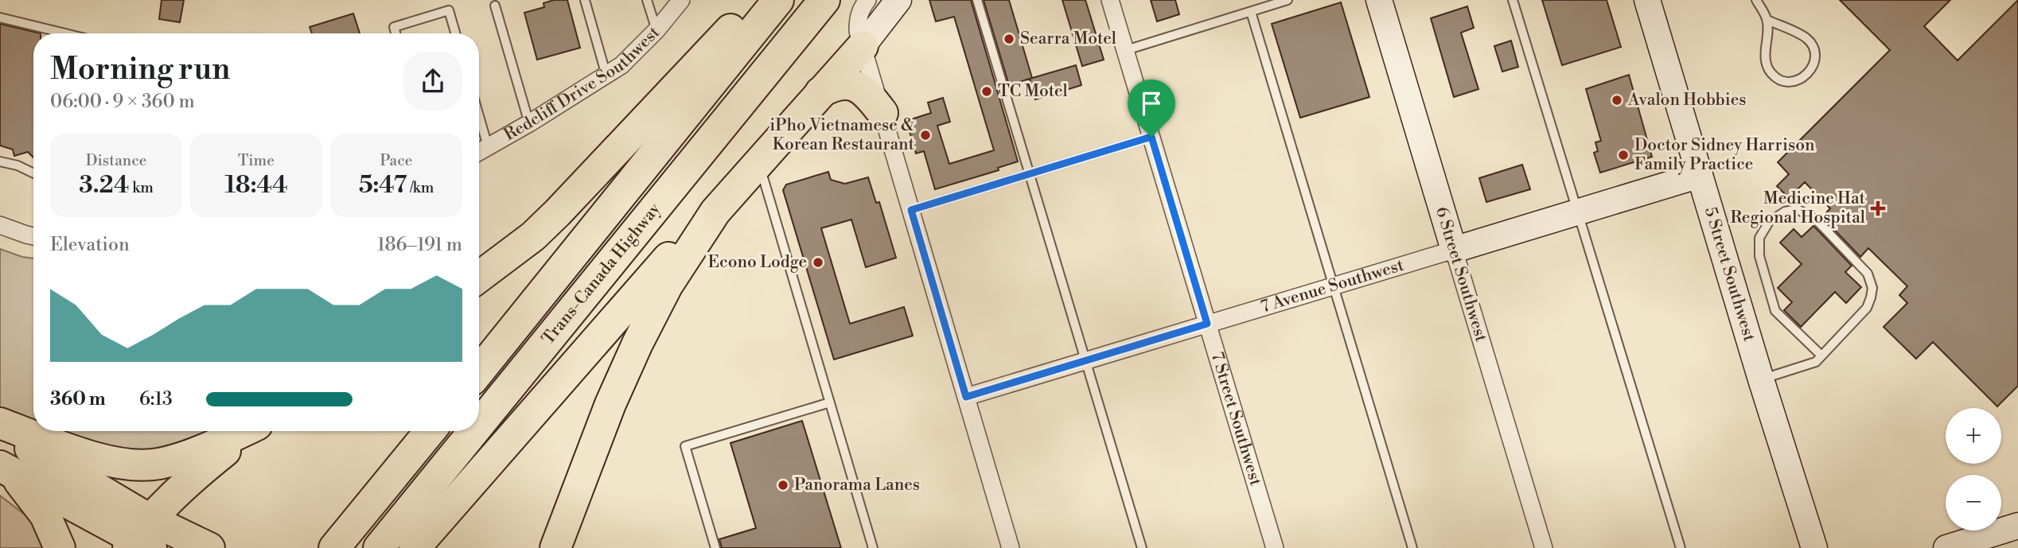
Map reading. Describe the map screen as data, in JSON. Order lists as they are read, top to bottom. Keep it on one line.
{"streets":{"highway":["Trans-Canada Highway"],"street":["Redcliff Drive Southwest","6 Street Southwest","5 Street Southwest","7 Avenue Southwest","7 Street Southwest"]},"crossings":[["6 Street Southwest","7 Avenue Southwest"],["5 Street Southwest","7 Avenue Southwest"],["7 Avenue Southwest","7 Street Southwest"]],"places":{"other":["Searra Motel","TC Motel","Avalon Hobbies","iPho Vietnamese & Korean Restaurant","Doctor Sidney Harrison Family Practice","Econo Lodge","Panorama Lanes"],"health":["Medicine Hat Regional Hospital"]},"page":{"heading":["Morning run","06:00 · 9 × 360 m"],"stats":[["Distance","3.24 km"],["Time","18:44"],["Pace","5:47 /km"]],"chart":["Elevation","186–191 m"],"list":[{"name":"360 m","note":"6:13"}],"map_buttons":["+","−"]}}
